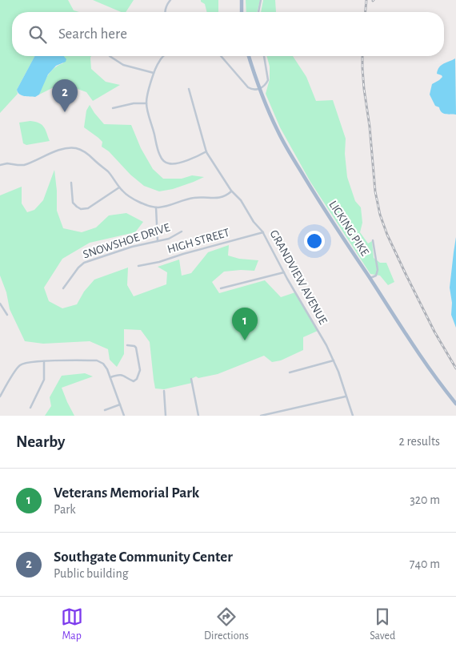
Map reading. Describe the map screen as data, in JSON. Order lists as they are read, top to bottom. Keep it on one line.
{"streets":{"main road":["LICKING PIKE"],"street":["SNOWSHOE DRIVE","HIGH STREET","GRANDVIEW AVENUE"]},"crossings":[["HIGH STREET","GRANDVIEW AVENUE"]],"page":{"search":"Search here","pins":["2","1"],"heading":["Nearby","2 results"],"list":[{"mark":"1","name":"Veterans Memorial Park","note":"Park","value":"320 m"},{"mark":"2","name":"Southgate Community Center","note":"Public building","value":"740 m"}],"nav":["Map","Directions","Saved"]}}
